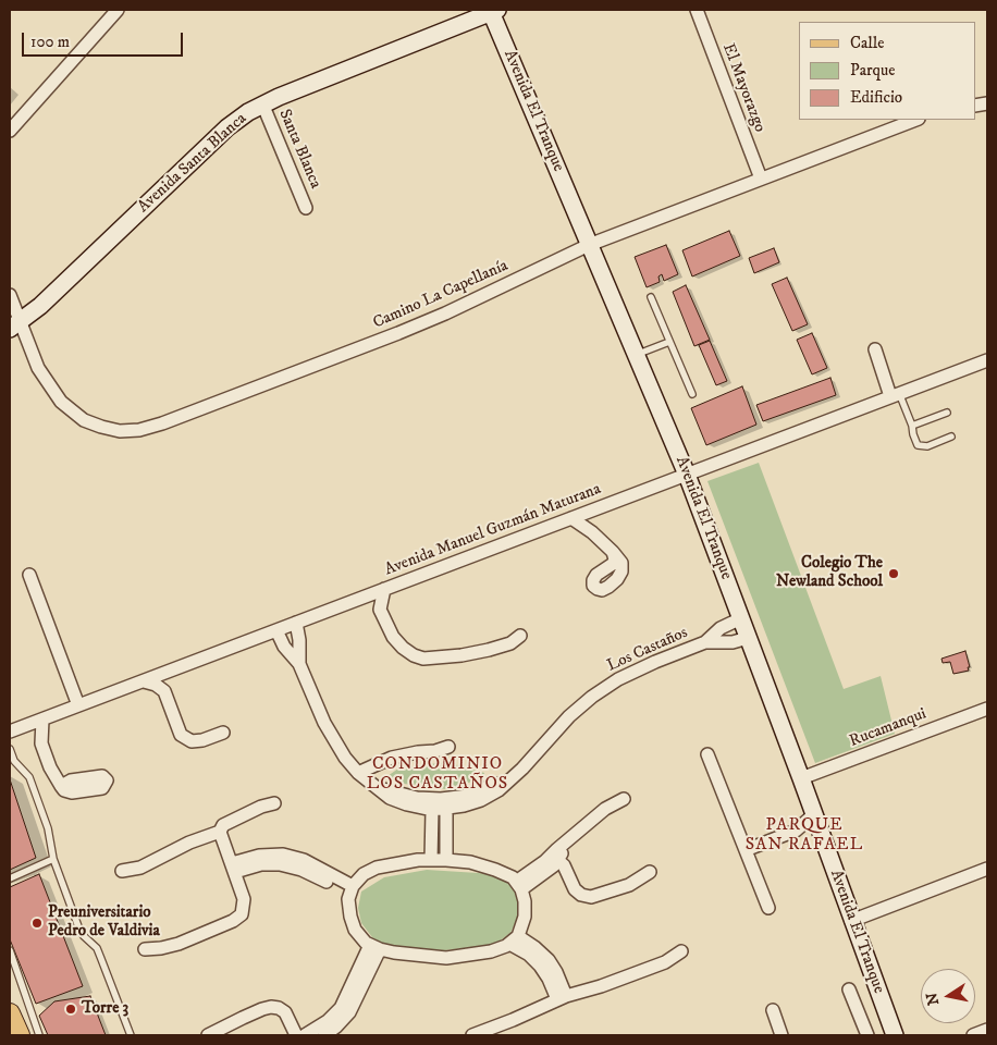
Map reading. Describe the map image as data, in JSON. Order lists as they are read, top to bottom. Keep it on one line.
{"streets":{"main road":["Avenida El Tranque","Avenida Santa Blanca"],"street":["El Mayorazgo","Santa Blanca","Camino La Capellanía","Avenida Manuel Guzmán Maturana","Los Castaños","Rucamanqui"]},"crossings":[["El Mayorazgo","Camino La Capellanía"],["Avenida El Tranque","Avenida Santa Blanca"],["Avenida El Tranque","Camino La Capellanía"],["Avenida El Tranque","Avenida Manuel Guzmán Maturana"],["Avenida El Tranque","Los Castaños"],["Avenida El Tranque","Rucamanqui"],["Santa Blanca","Avenida Santa Blanca"],["Avenida Santa Blanca","Camino La Capellanía"],["Avenida Manuel Guzmán Maturana","Los Castaños"]],"districts":["CONDOMINIO LOS CASTAÑOS","PARQUE SAN RAFAEL"],"places":["Colegio The Newland School","Preuniversitario Pedro de Valdivia","Torre 3"],"legend":["Calle","Parque","Edificio"],"scale_bar":"100 m","north":"left"}
